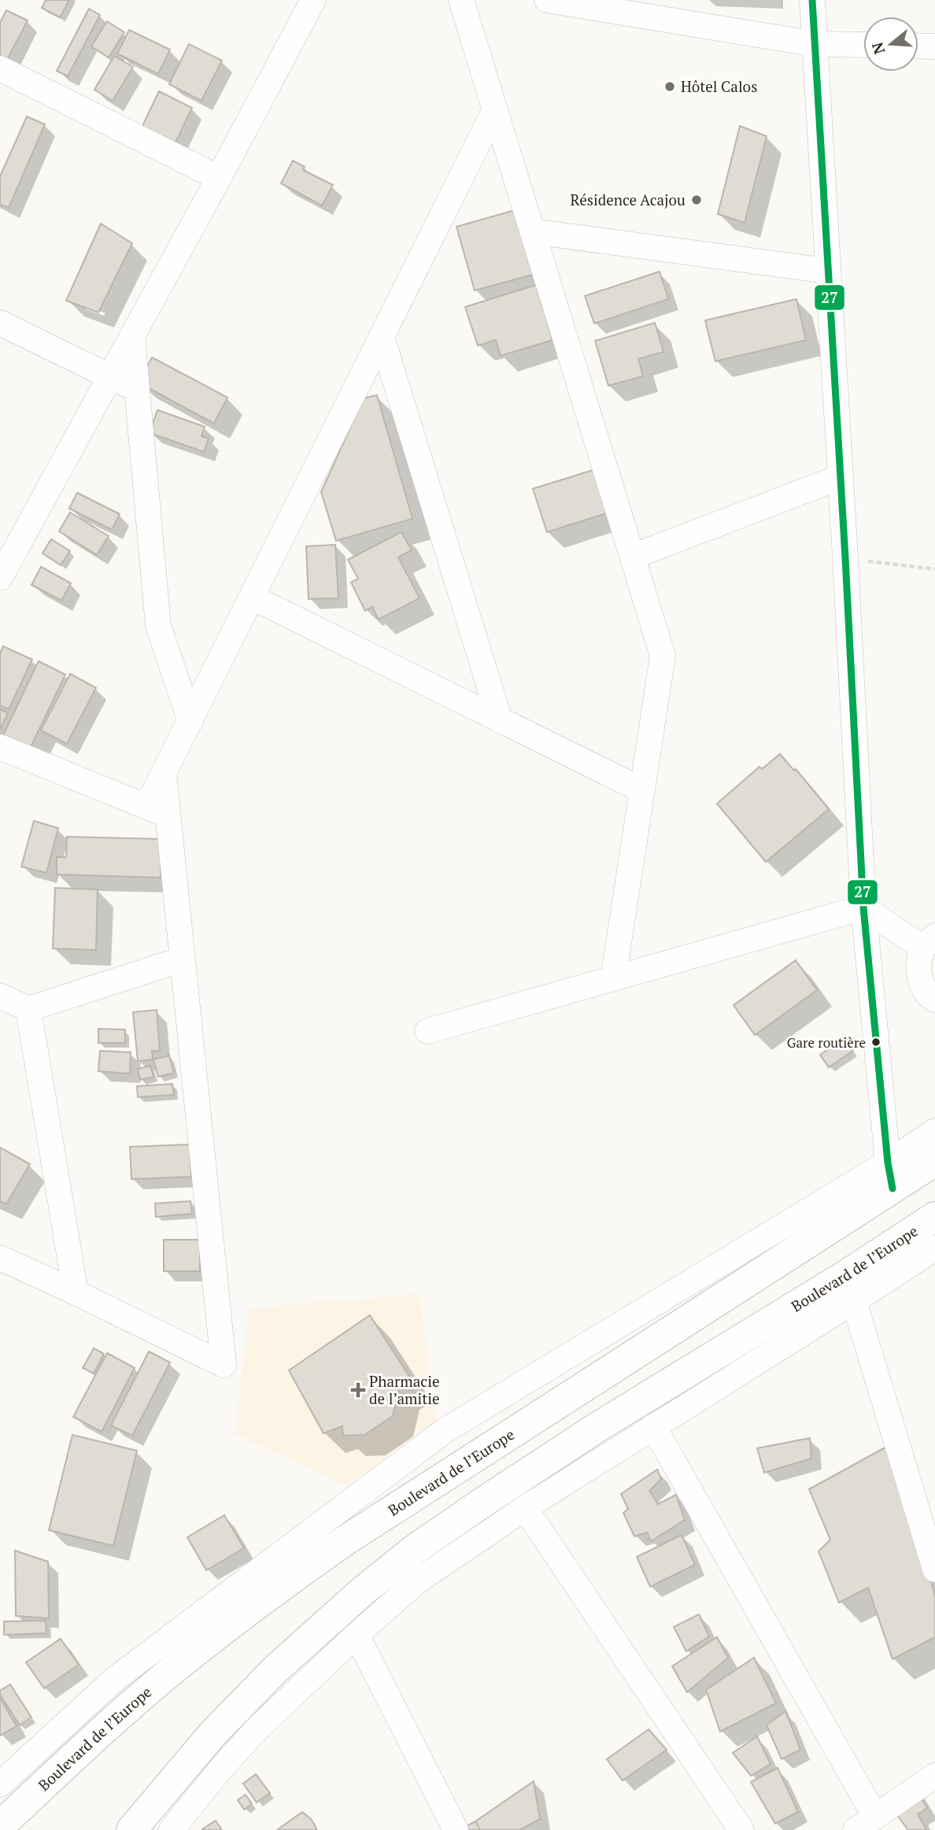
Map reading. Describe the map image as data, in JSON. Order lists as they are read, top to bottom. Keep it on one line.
{"streets":{"highway":["Boulevard de l’Europe"]},"places":{"other":["Hôtel Calos","Résidence Acajou","Gare routière"],"health":["Pharmacie de l’amitie"]},"lines":["transit line 27"],"north":"left"}
